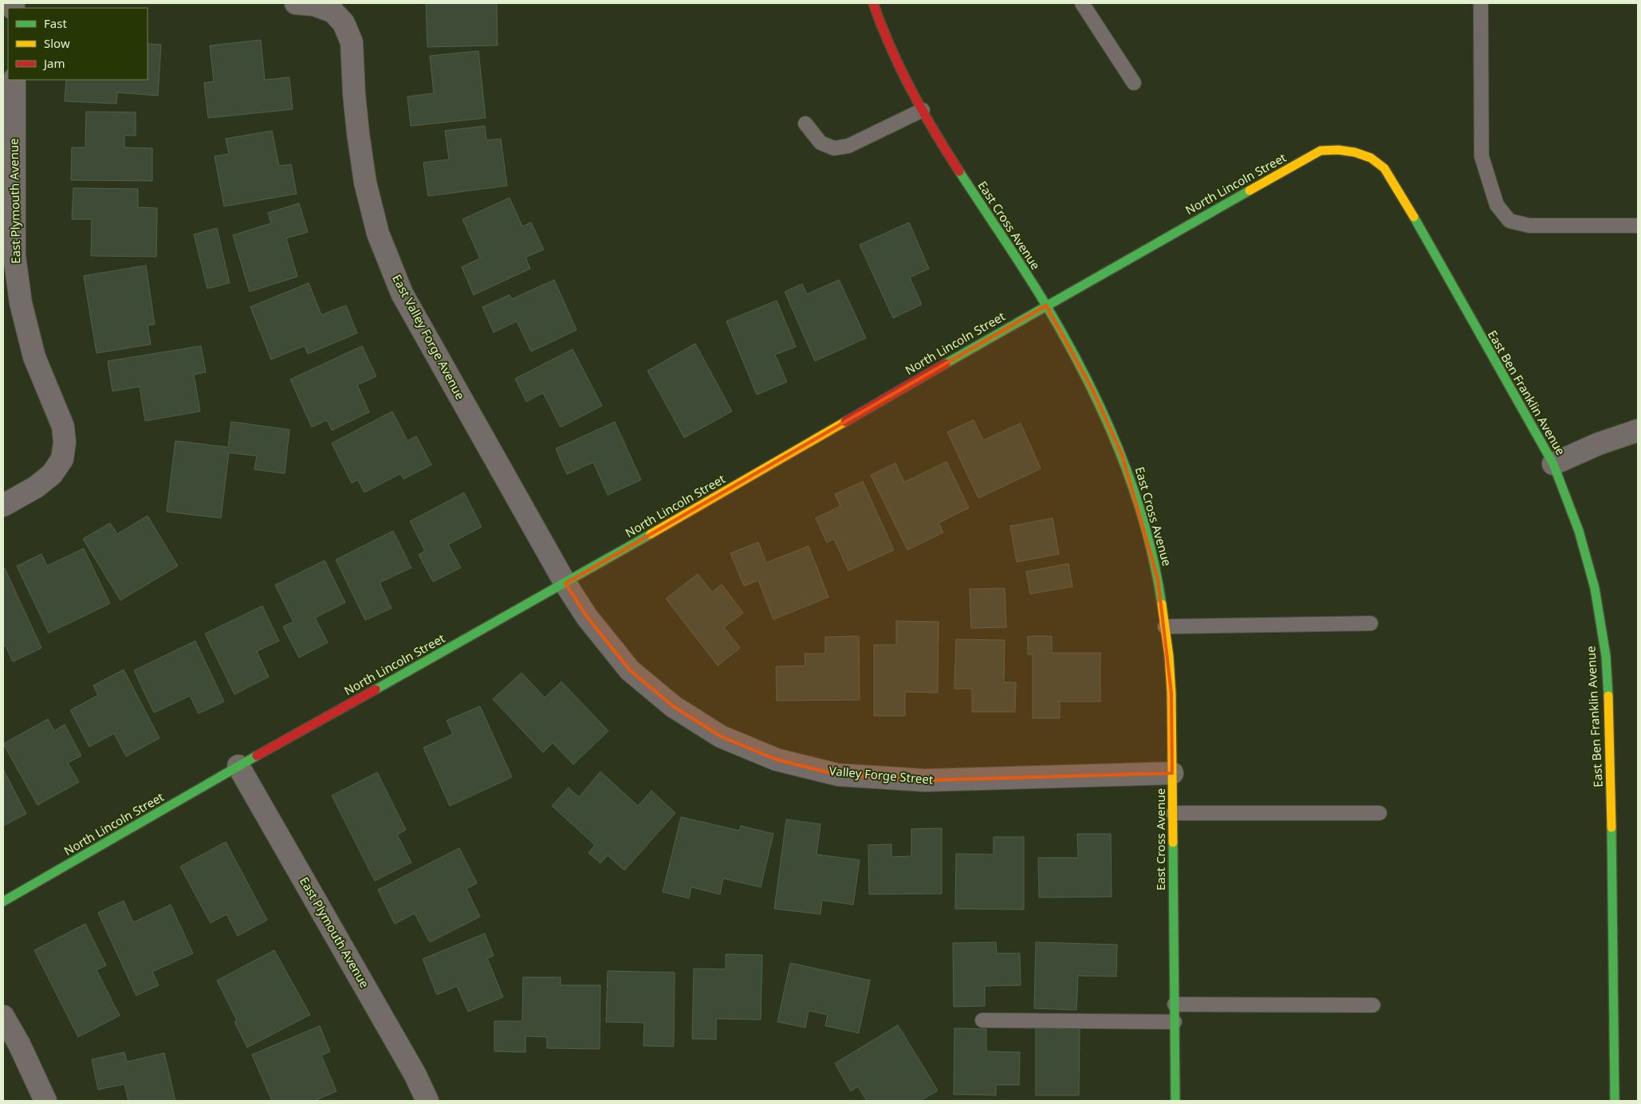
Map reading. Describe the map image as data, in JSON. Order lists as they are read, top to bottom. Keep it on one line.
{"streets":{"street":["North Lincoln Street","East Plymouth Avenue","East Cross Avenue","East Valley Forge Avenue","East Ben Franklin Avenue","Valley Forge Street"]},"crossings":[["North Lincoln Street","East Plymouth Avenue"],["North Lincoln Street","East Cross Avenue"],["North Lincoln Street","East Valley Forge Avenue"],["North Lincoln Street","East Ben Franklin Avenue"],["North Lincoln Street","Valley Forge Street"],["East Cross Avenue","Valley Forge Street"],["East Valley Forge Avenue","Valley Forge Street"]],"legend":["Fast","Slow","Jam"]}
